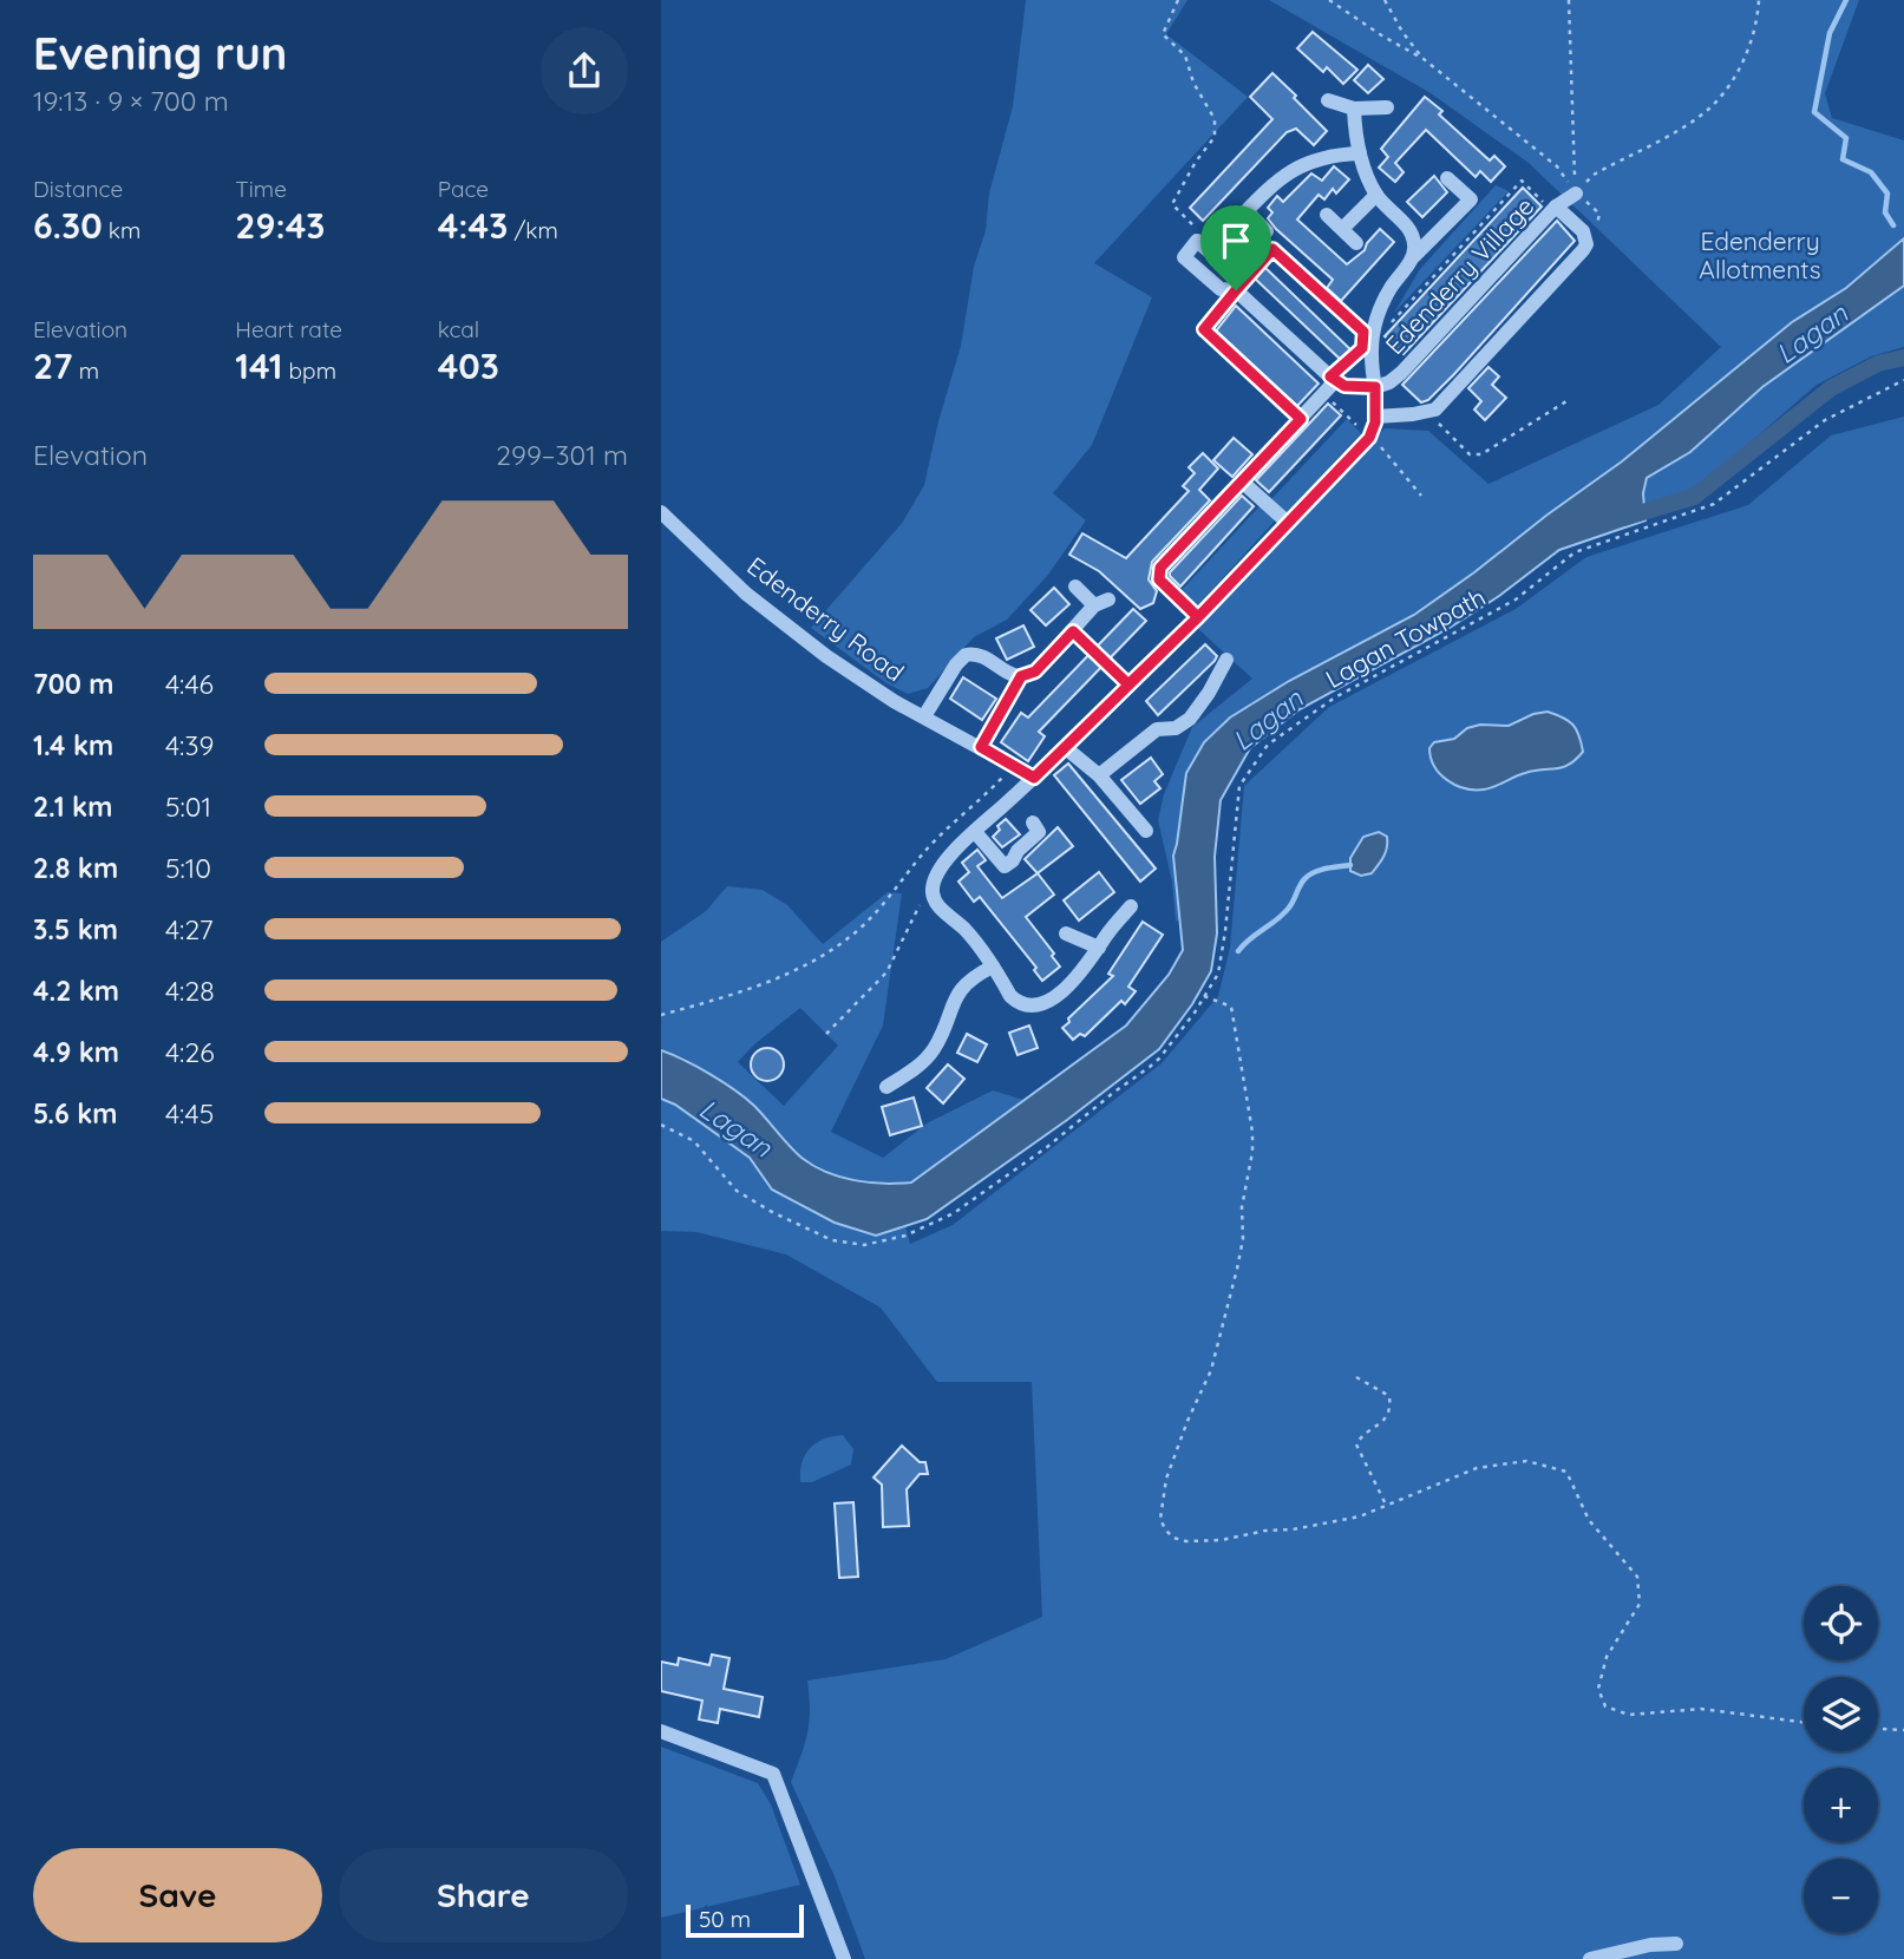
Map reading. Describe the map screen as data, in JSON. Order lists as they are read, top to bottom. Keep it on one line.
{"streets":{"street":["Edenderry Village","Edenderry Road"],"path":["Lagan Towpath"]},"water":["Lagan"],"parks":["Edenderry Allotments"],"scale_bar":"50 m","page":{"heading":["Evening run","19:13 · 9 × 700 m"],"stats":[["Distance","6.30 km"],["Time","29:43"],["Pace","4:43 /km"],["Elevation","27 m"],["Heart rate","141 bpm"],["kcal","403"]],"chart":["Elevation","299–301 m"],"list":[{"name":"700 m","note":"4:46"},{"name":"1.4 km","note":"4:39"},{"name":"2.1 km","note":"5:01"},{"name":"2.8 km","note":"5:10"},{"name":"3.5 km","note":"4:27"},{"name":"4.2 km","note":"4:28"},{"name":"4.9 km","note":"4:26"},{"name":"5.6 km","note":"4:45"}],"map_buttons":["+","−"],"buttons":["Save","Share"],"scale":"50 m"}}
